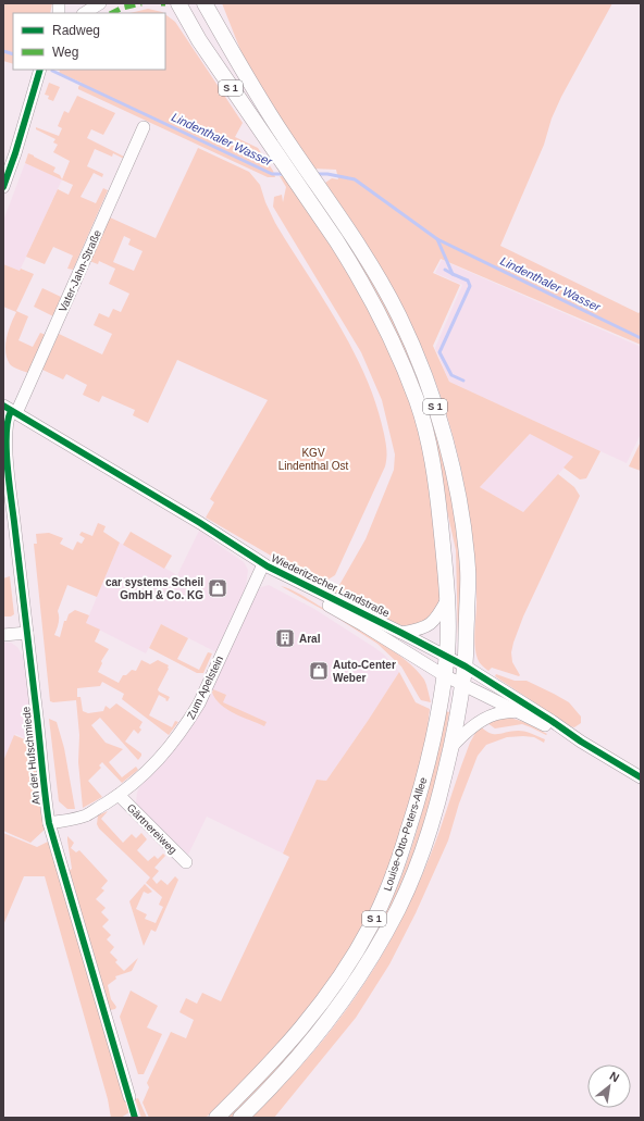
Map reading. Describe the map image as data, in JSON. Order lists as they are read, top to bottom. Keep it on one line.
{"streets":{"main road":["S 1","Louise-Otto-Peters-Allee"],"street":["Vater-Jahn-Straße","Wiederitzscher Landstraße","Zum Apelstein","An der Hufschmiede","Gärtnereiweg"]},"crossings":[["S 1","Wiederitzscher Landstraße"],["S 1","Louise-Otto-Peters-Allee"],["Vater-Jahn-Straße","Wiederitzscher Landstraße"],["Vater-Jahn-Straße","An der Hufschmiede"],["Wiederitzscher Landstraße","Zum Apelstein"],["Wiederitzscher Landstraße","An der Hufschmiede"],["Wiederitzscher Landstraße","Louise-Otto-Peters-Allee"],["Zum Apelstein","An der Hufschmiede"],["Zum Apelstein","Gärtnereiweg"]],"water":["Lindenthaler Wasser"],"parks":["KGV Lindenthal Ost"],"places":{"shop":["car systems Scheil GmbH & Co. KG","Auto-Center Weber"],"building":["Aral"]},"legend":["Radweg","Weg"],"north":"top right"}
